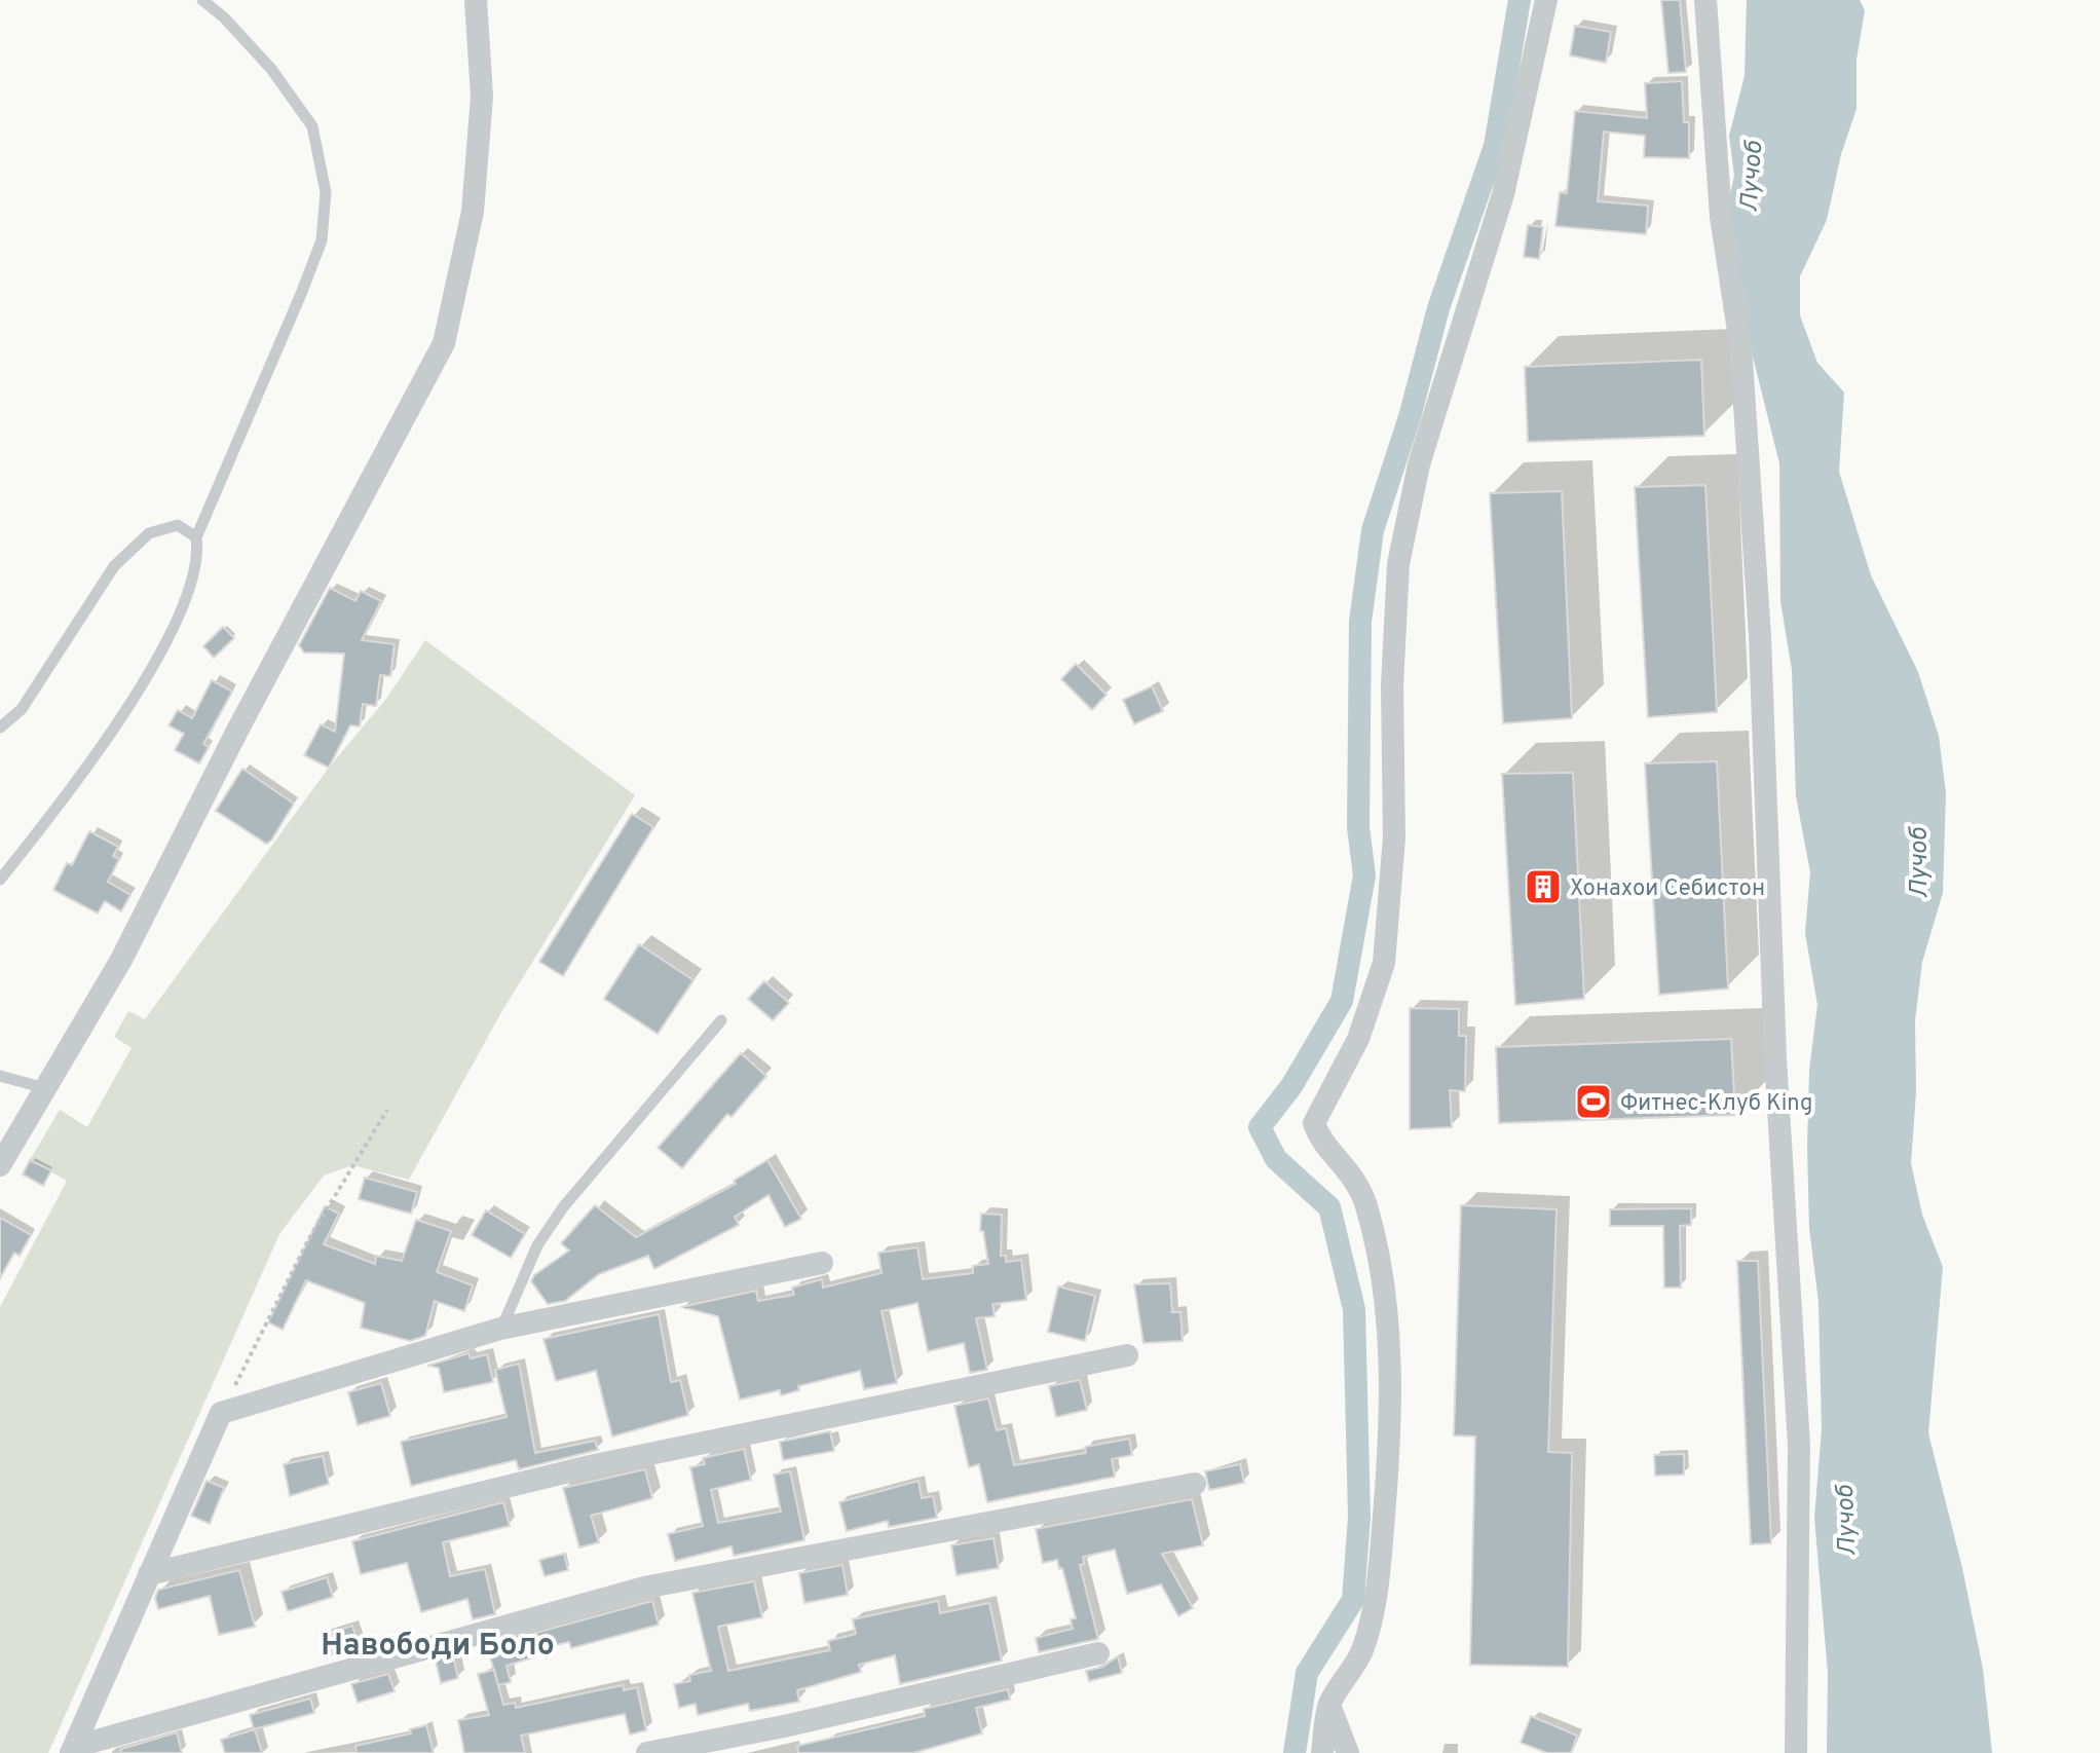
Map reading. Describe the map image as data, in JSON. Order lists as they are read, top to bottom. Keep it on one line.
{"districts":["Навободи Боло"],"water":["Лучоб"],"places":{"building":["Хонахои Себистон"],"sports":["Фитнес-Клуб King"]}}
